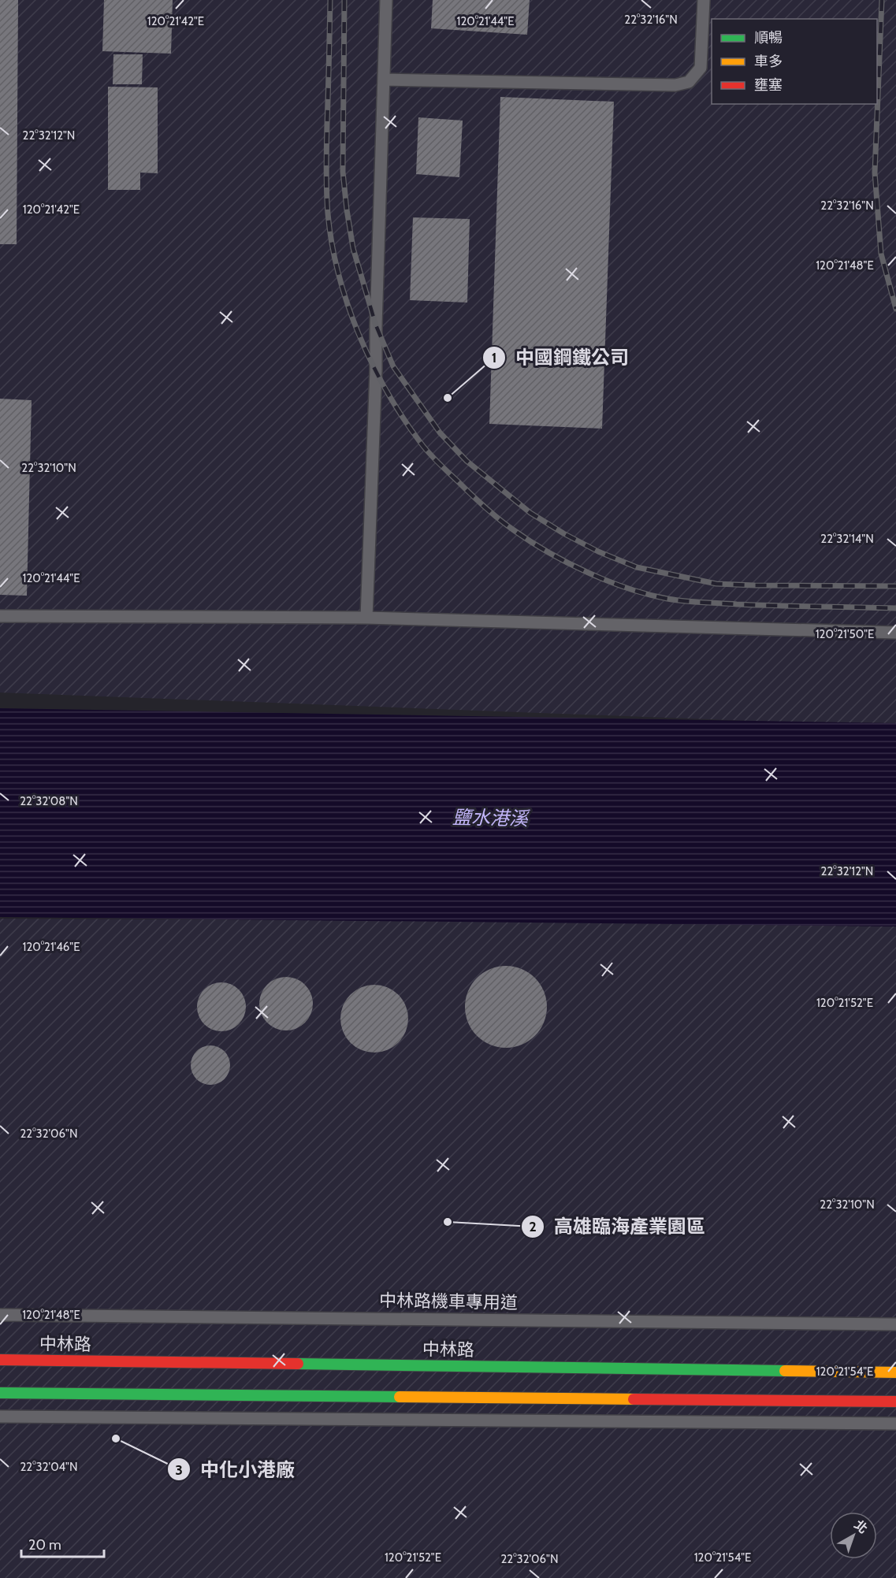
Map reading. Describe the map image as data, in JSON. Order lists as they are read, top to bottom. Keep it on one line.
{"streets":{"street":["中林路"],"lane":["中林路機車專用道"]},"water":["鹽水港溪"],"places":["中國鋼鐵公司","高雄臨海產業園區","中化小港廠"],"legend":["順暢","車多","壅塞"],"scale_bar":"20 m","north":"top right","coordinates":["22°32'16\"N","120°21'42\"E","120°21'44\"E","22°32'12\"N","120°21'48\"E","22°32'10\"N","22°32'14\"N","120°21'50\"E","22°32'08\"N","120°21'46\"E","120°21'52\"E","22°32'06\"N","120°21'54\"E","22°32'04\"N"]}
